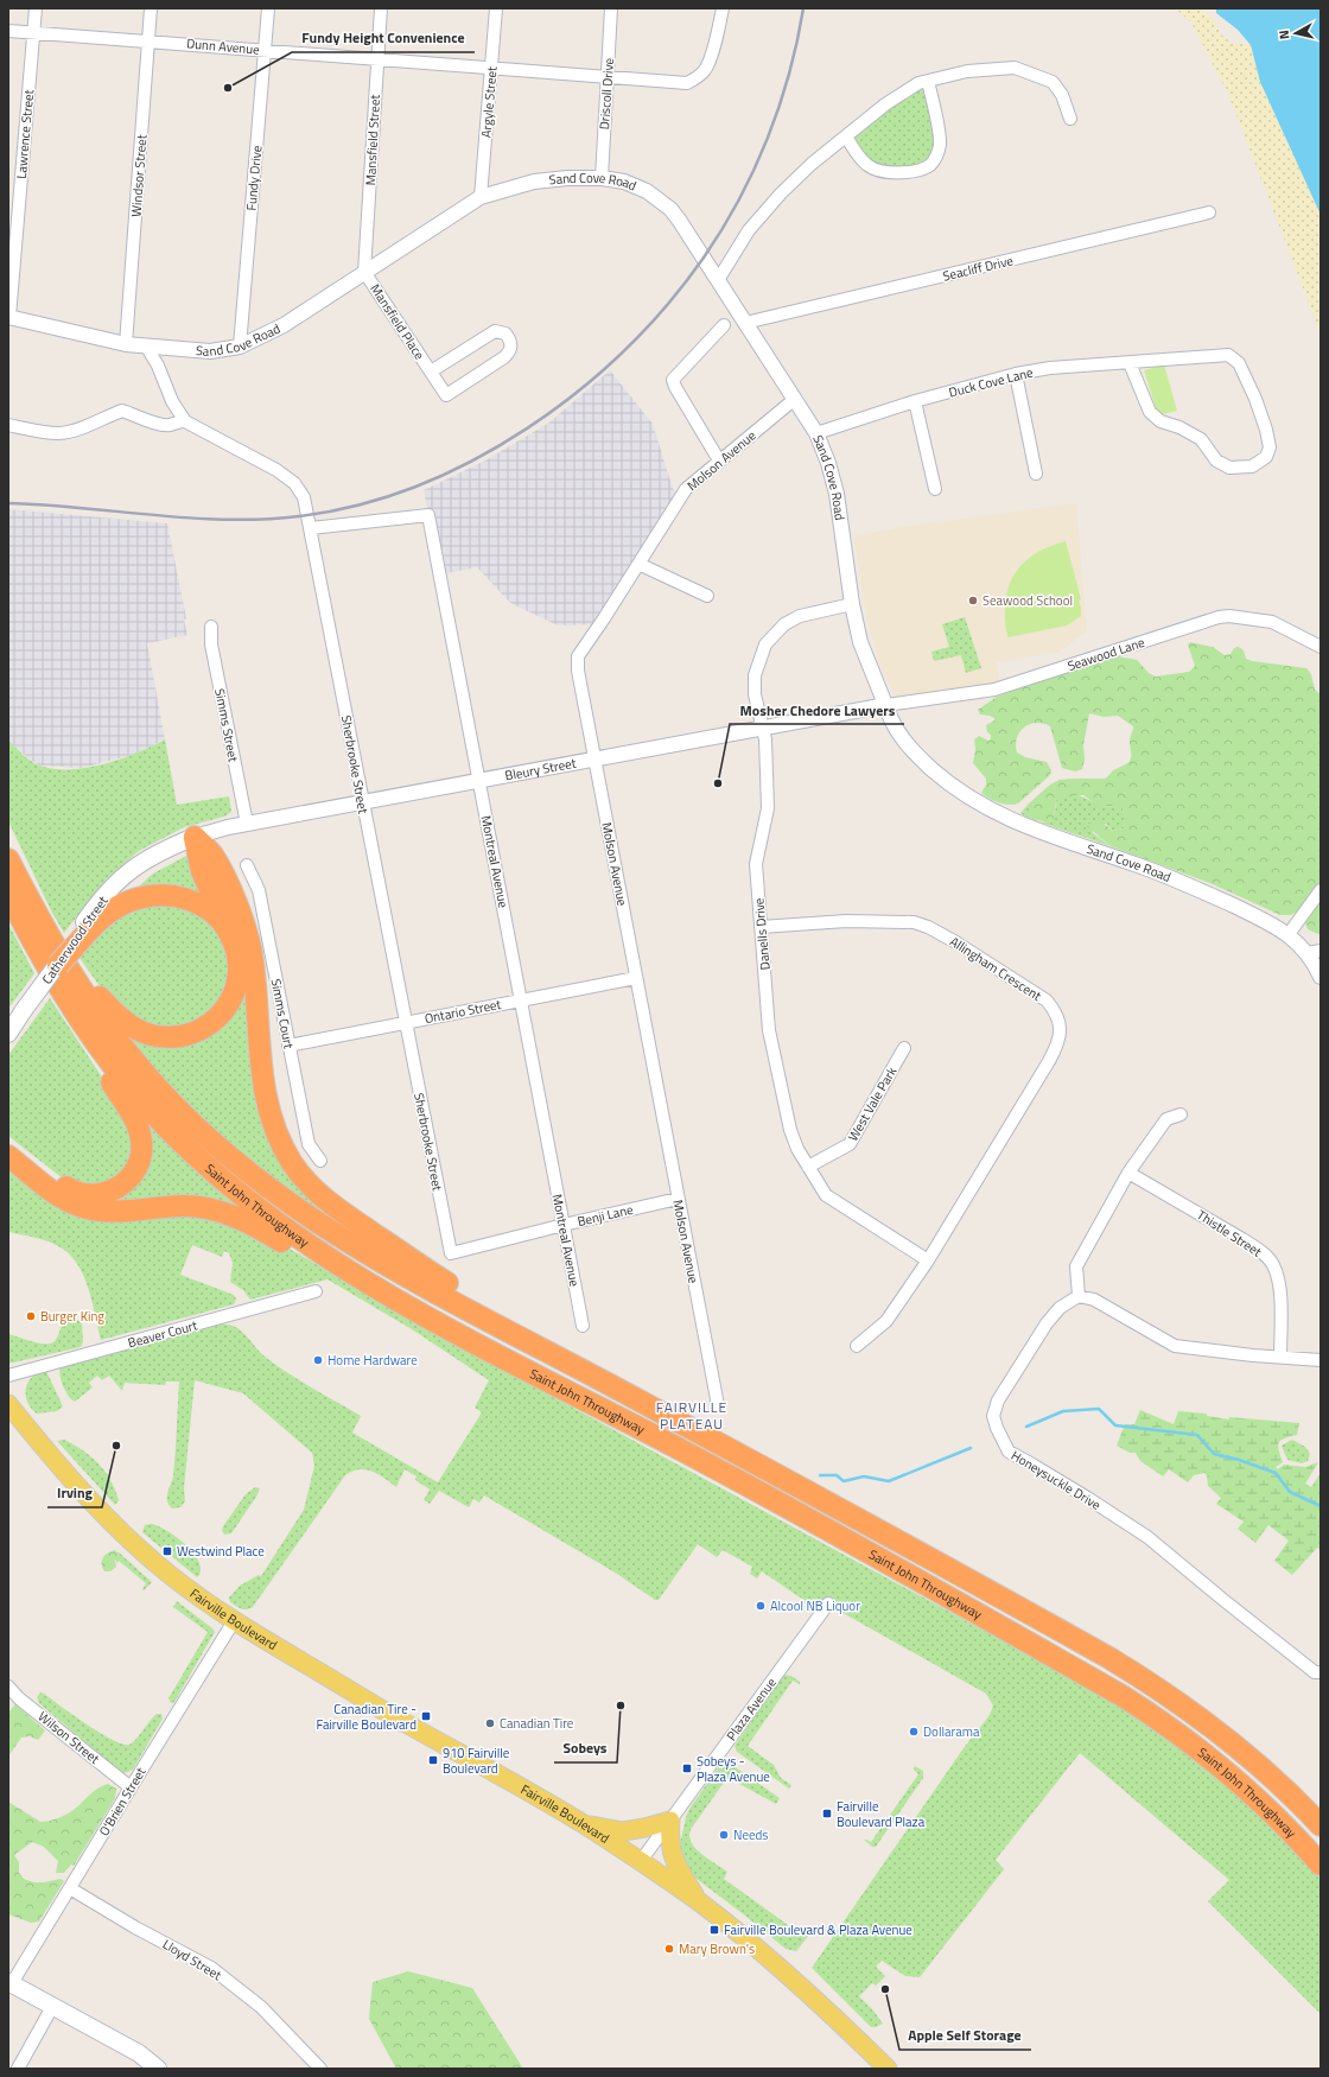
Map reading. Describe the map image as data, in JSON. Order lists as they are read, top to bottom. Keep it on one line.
{"streets":{"highway":["Saint John Throughway"],"main road":["Catherwood Street","Fairville Boulevard"],"street":["Dunn Avenue","Driscoll Drive","Argyle Street","Lawrence Street","Mansfield Street","Windsor Street","Fundy Drive","Sand Cove Road","Seacliff Drive","Mansfield Place","Duck Cove Lane","Molson Avenue","Seawood Lane","Simms Street","Sherbrooke Street","Bleury Street","Montreal Avenue","Danells Drive","Allingham Crescent","Ontario Street","Simms Court","West Vale Park","Benji Lane","Thistle Street","Beaver Court","Honeysuckle Drive","Plaza Avenue","Wilson Street","O'Brien Street","Lloyd Street"]},"crossings":[["Dunn Avenue","Driscoll Drive"],["Dunn Avenue","Argyle Street"],["Dunn Avenue","Lawrence Street"],["Dunn Avenue","Mansfield Street"],["Dunn Avenue","Windsor Street"],["Dunn Avenue","Fundy Drive"],["Driscoll Drive","Sand Cove Road"],["Argyle Street","Sand Cove Road"],["Lawrence Street","Sand Cove Road"],["Mansfield Street","Sand Cove Road"],["Mansfield Street","Mansfield Place"],["Windsor Street","Sand Cove Road"],["Fundy Drive","Sand Cove Road"],["Sand Cove Road","Seacliff Drive"],["Sand Cove Road","Mansfield Place"],["Sand Cove Road","Duck Cove Lane"],["Sand Cove Road","Molson Avenue"],["Sand Cove Road","Seawood Lane"],["Sand Cove Road","Sherbrooke Street"],["Sand Cove Road","Bleury Street"],["Sand Cove Road","Danells Drive"],["Molson Avenue","Bleury Street"],["Molson Avenue","Ontario Street"],["Molson Avenue","Benji Lane"],["Seawood Lane","Bleury Street"],["Simms Street","Bleury Street"],["Sherbrooke Street","Bleury Street"],["Sherbrooke Street","Montreal Avenue"],["Sherbrooke Street","Ontario Street"],["Sherbrooke Street","Benji Lane"],["Bleury Street","Montreal Avenue"],["Bleury Street","Danells Drive"],["Bleury Street","Catherwood Street"],["Montreal Avenue","Ontario Street"],["Montreal Avenue","Benji Lane"],["Danells Drive","Allingham Crescent"],["Danells Drive","West Vale Park"],["Ontario Street","Simms Court"],["Fairville Boulevard","Plaza Avenue"],["Fairville Boulevard","O'Brien Street"],["Wilson Street","O'Brien Street"],["O'Brien Street","Lloyd Street"]],"districts":["FAIRVILLE PLATEAU"],"places":{"other":["Fundy Height Convenience","Seawood School","Mosher Chedore Lawyers","Burger King","Home Hardware","Irving","Alcool NB Liquor","Sobeys","Canadian Tire","Dollarama","Needs","Mary Brown's","Apple Self Storage"],"transit":["Westwind Place","Canadian Tire - Fairville Boulevard","910 Fairville Boulevard","Sobeys - Plaza Avenue","Fairville Boulevard Plaza","Fairville Boulevard & Plaza Avenue"]},"north":"left"}
